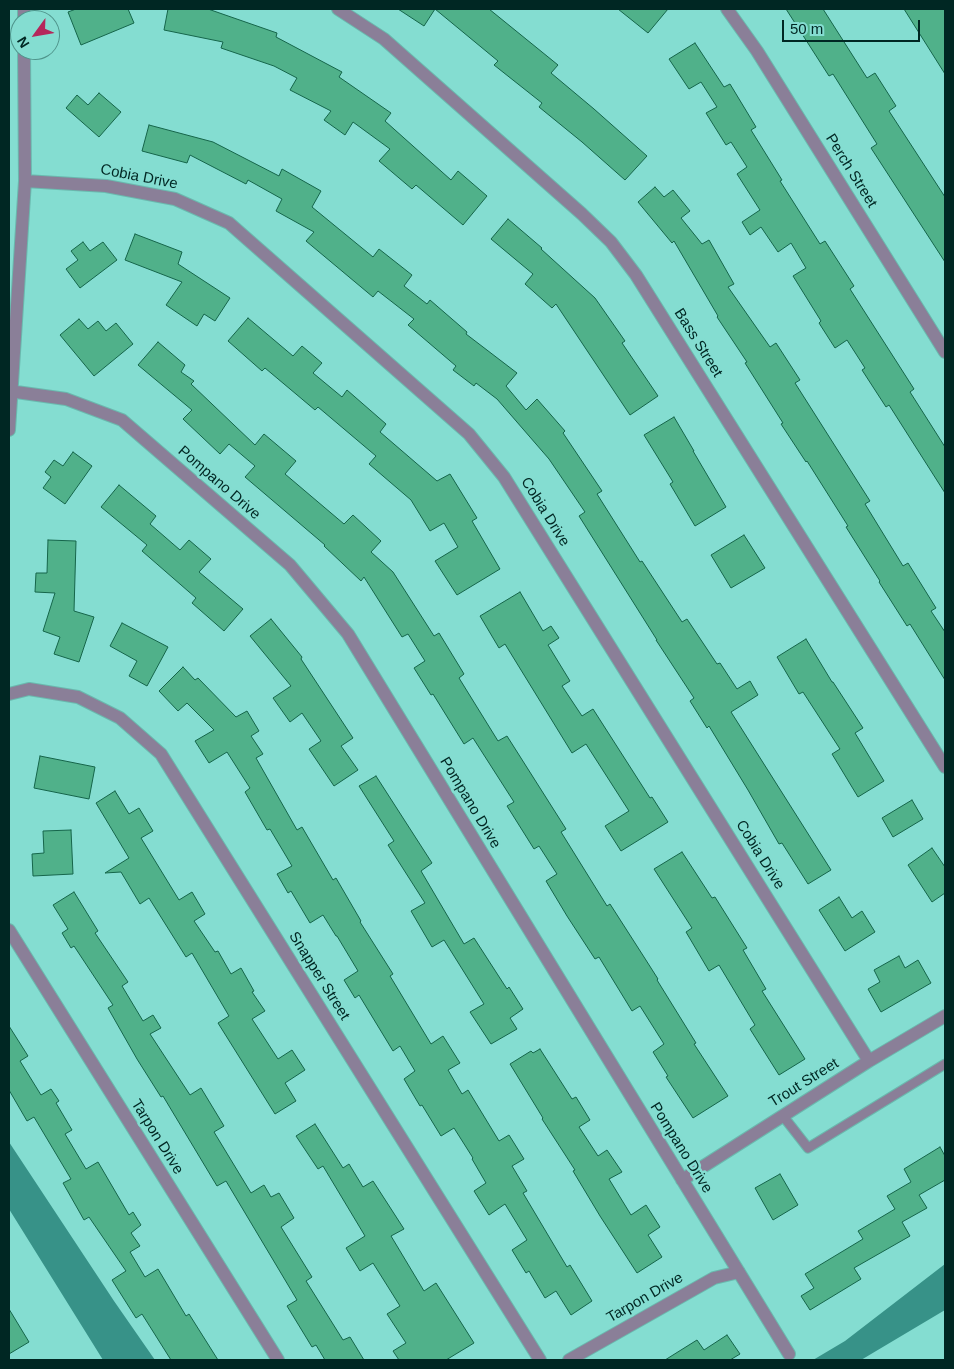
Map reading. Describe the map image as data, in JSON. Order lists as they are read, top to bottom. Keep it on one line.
{"streets":{"street":["Perch Street","Cobia Drive","Bass Street","Pompano Drive","Snapper Street","Trout Street","Tarpon Drive"]},"crossings":[["Cobia Drive","Trout Street"],["Pompano Drive","Trout Street"],["Pompano Drive","Tarpon Drive"]],"scale_bar":"50 m","north":"bottom left"}
